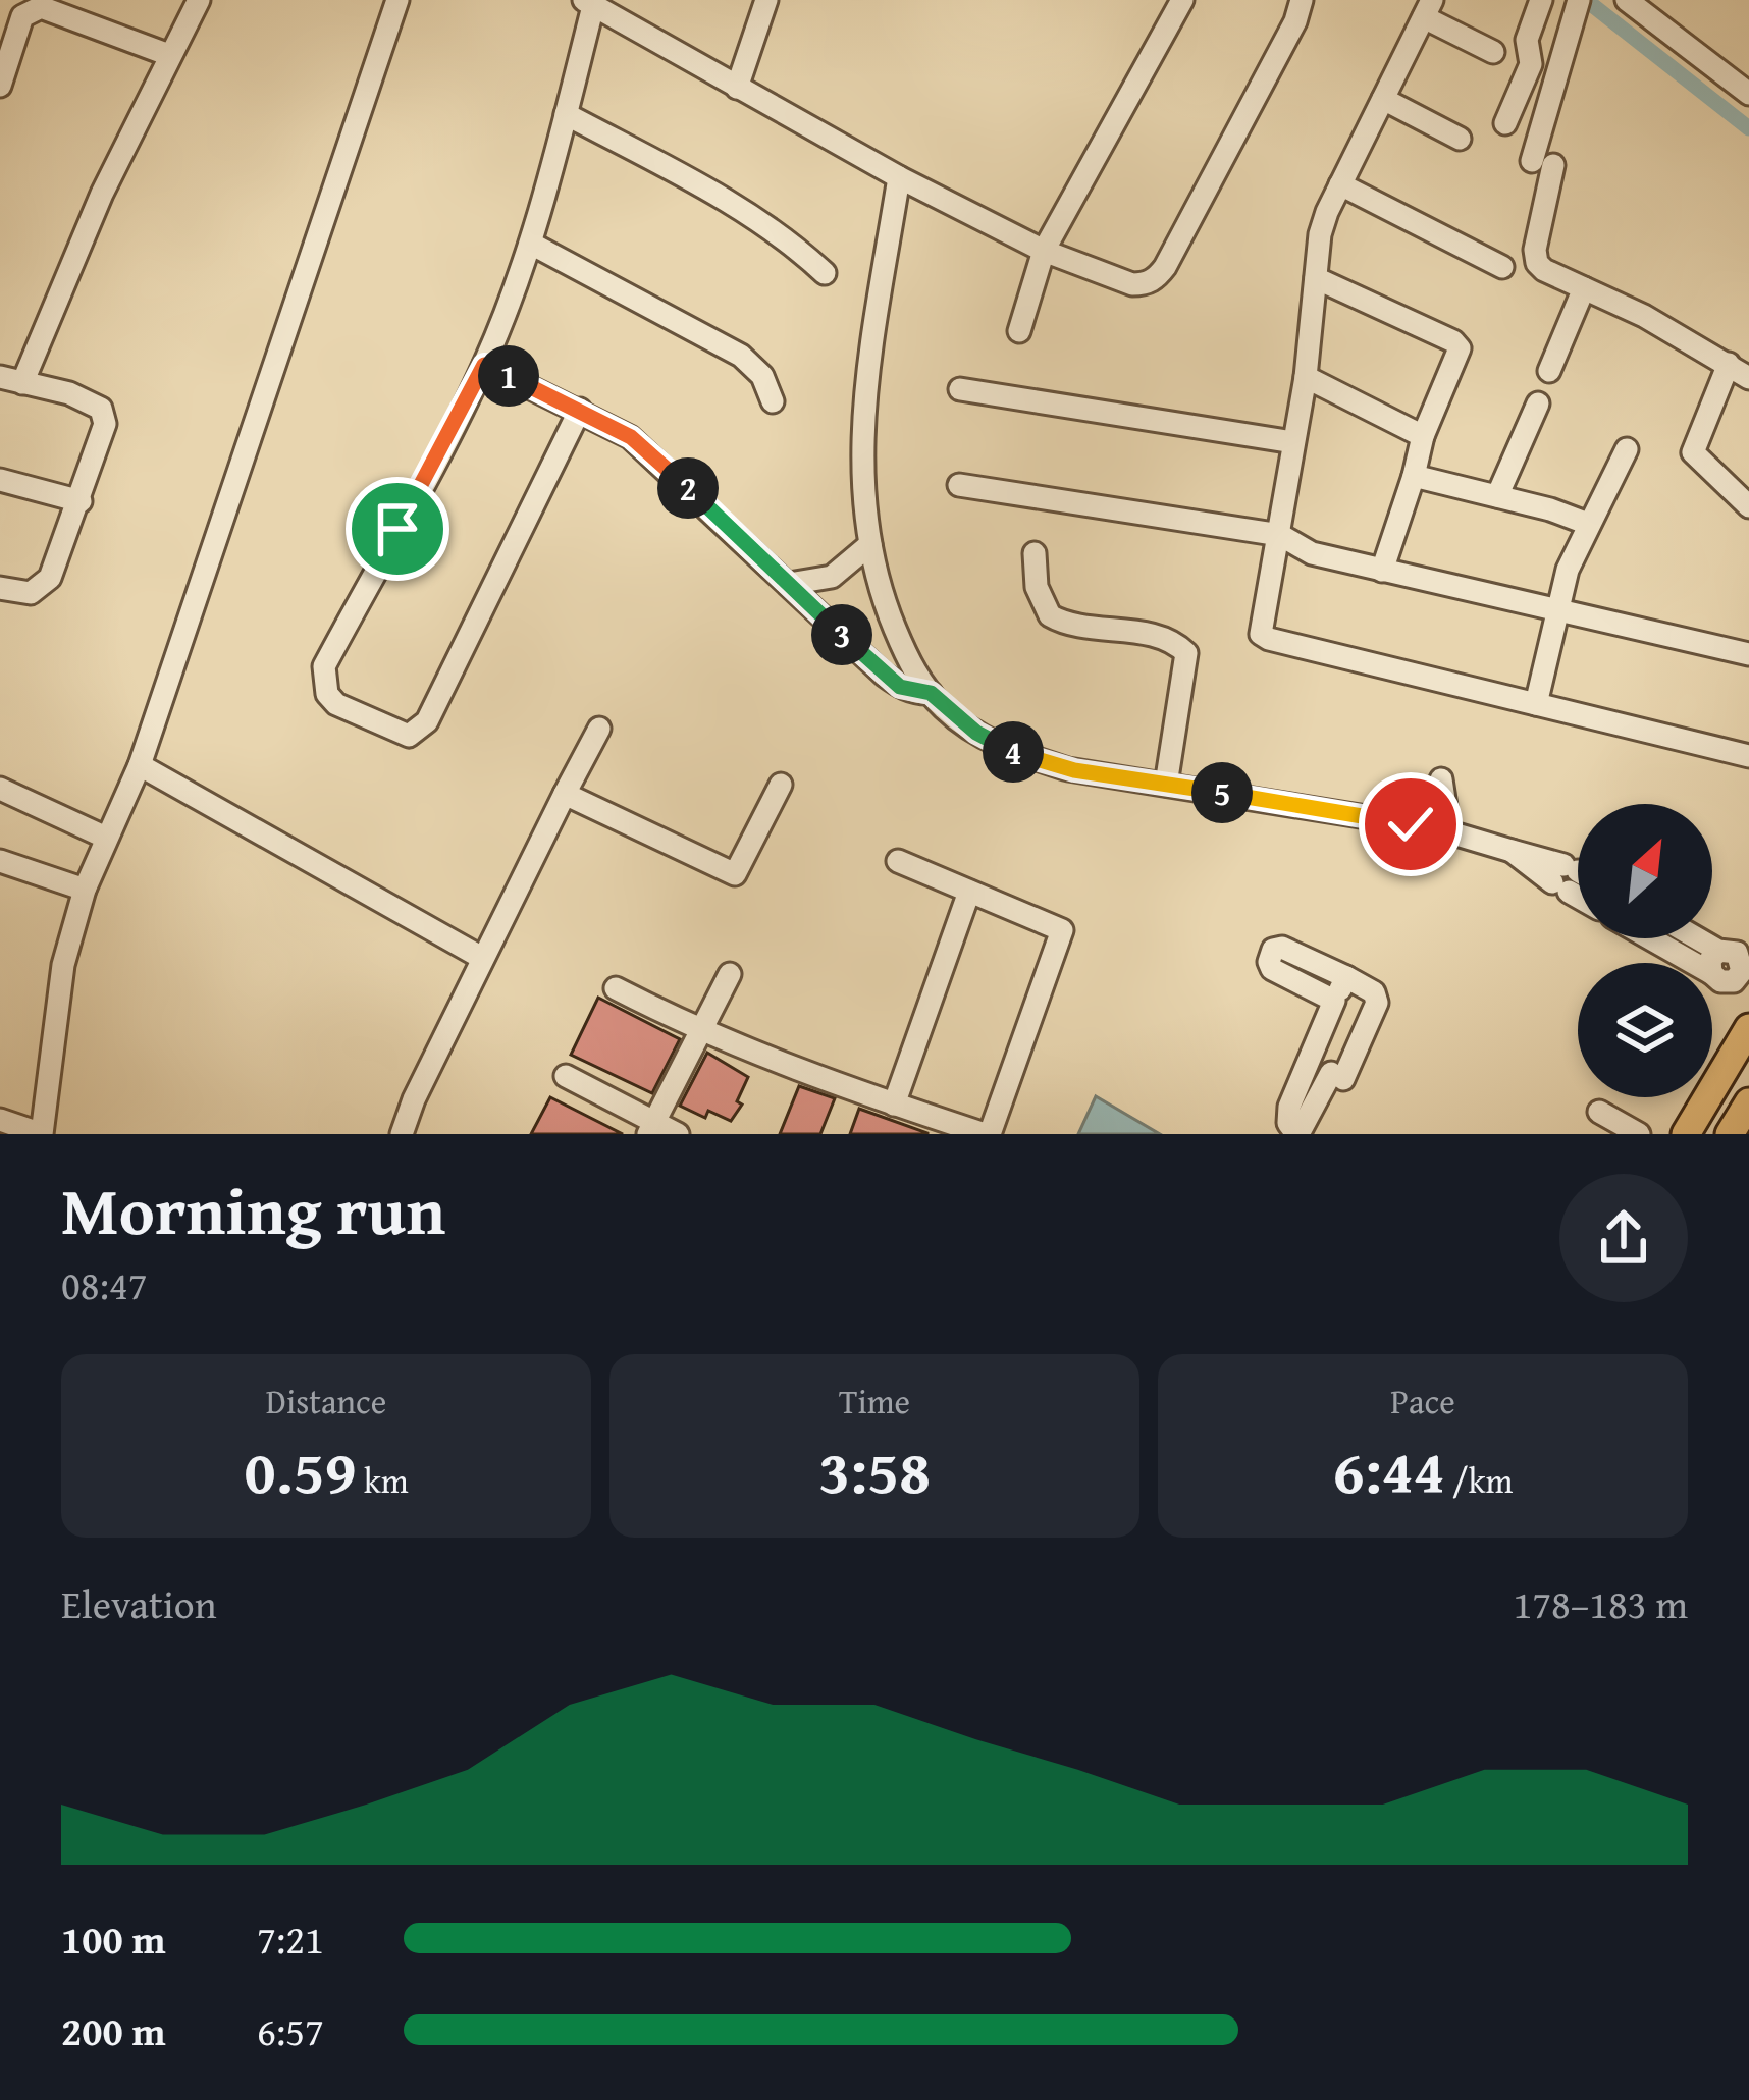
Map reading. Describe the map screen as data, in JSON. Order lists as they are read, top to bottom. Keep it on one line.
{"north":"top right","page":{"pins":["1","2","3","4","5"],"heading":["Morning run","08:47"],"stats":[["Distance","0.59 km"],["Time","3:58"],["Pace","6:44 /km"]],"chart":["Elevation","178–183 m"],"list":[{"name":"100 m","note":"7:21"},{"name":"200 m","note":"6:57"}]}}
